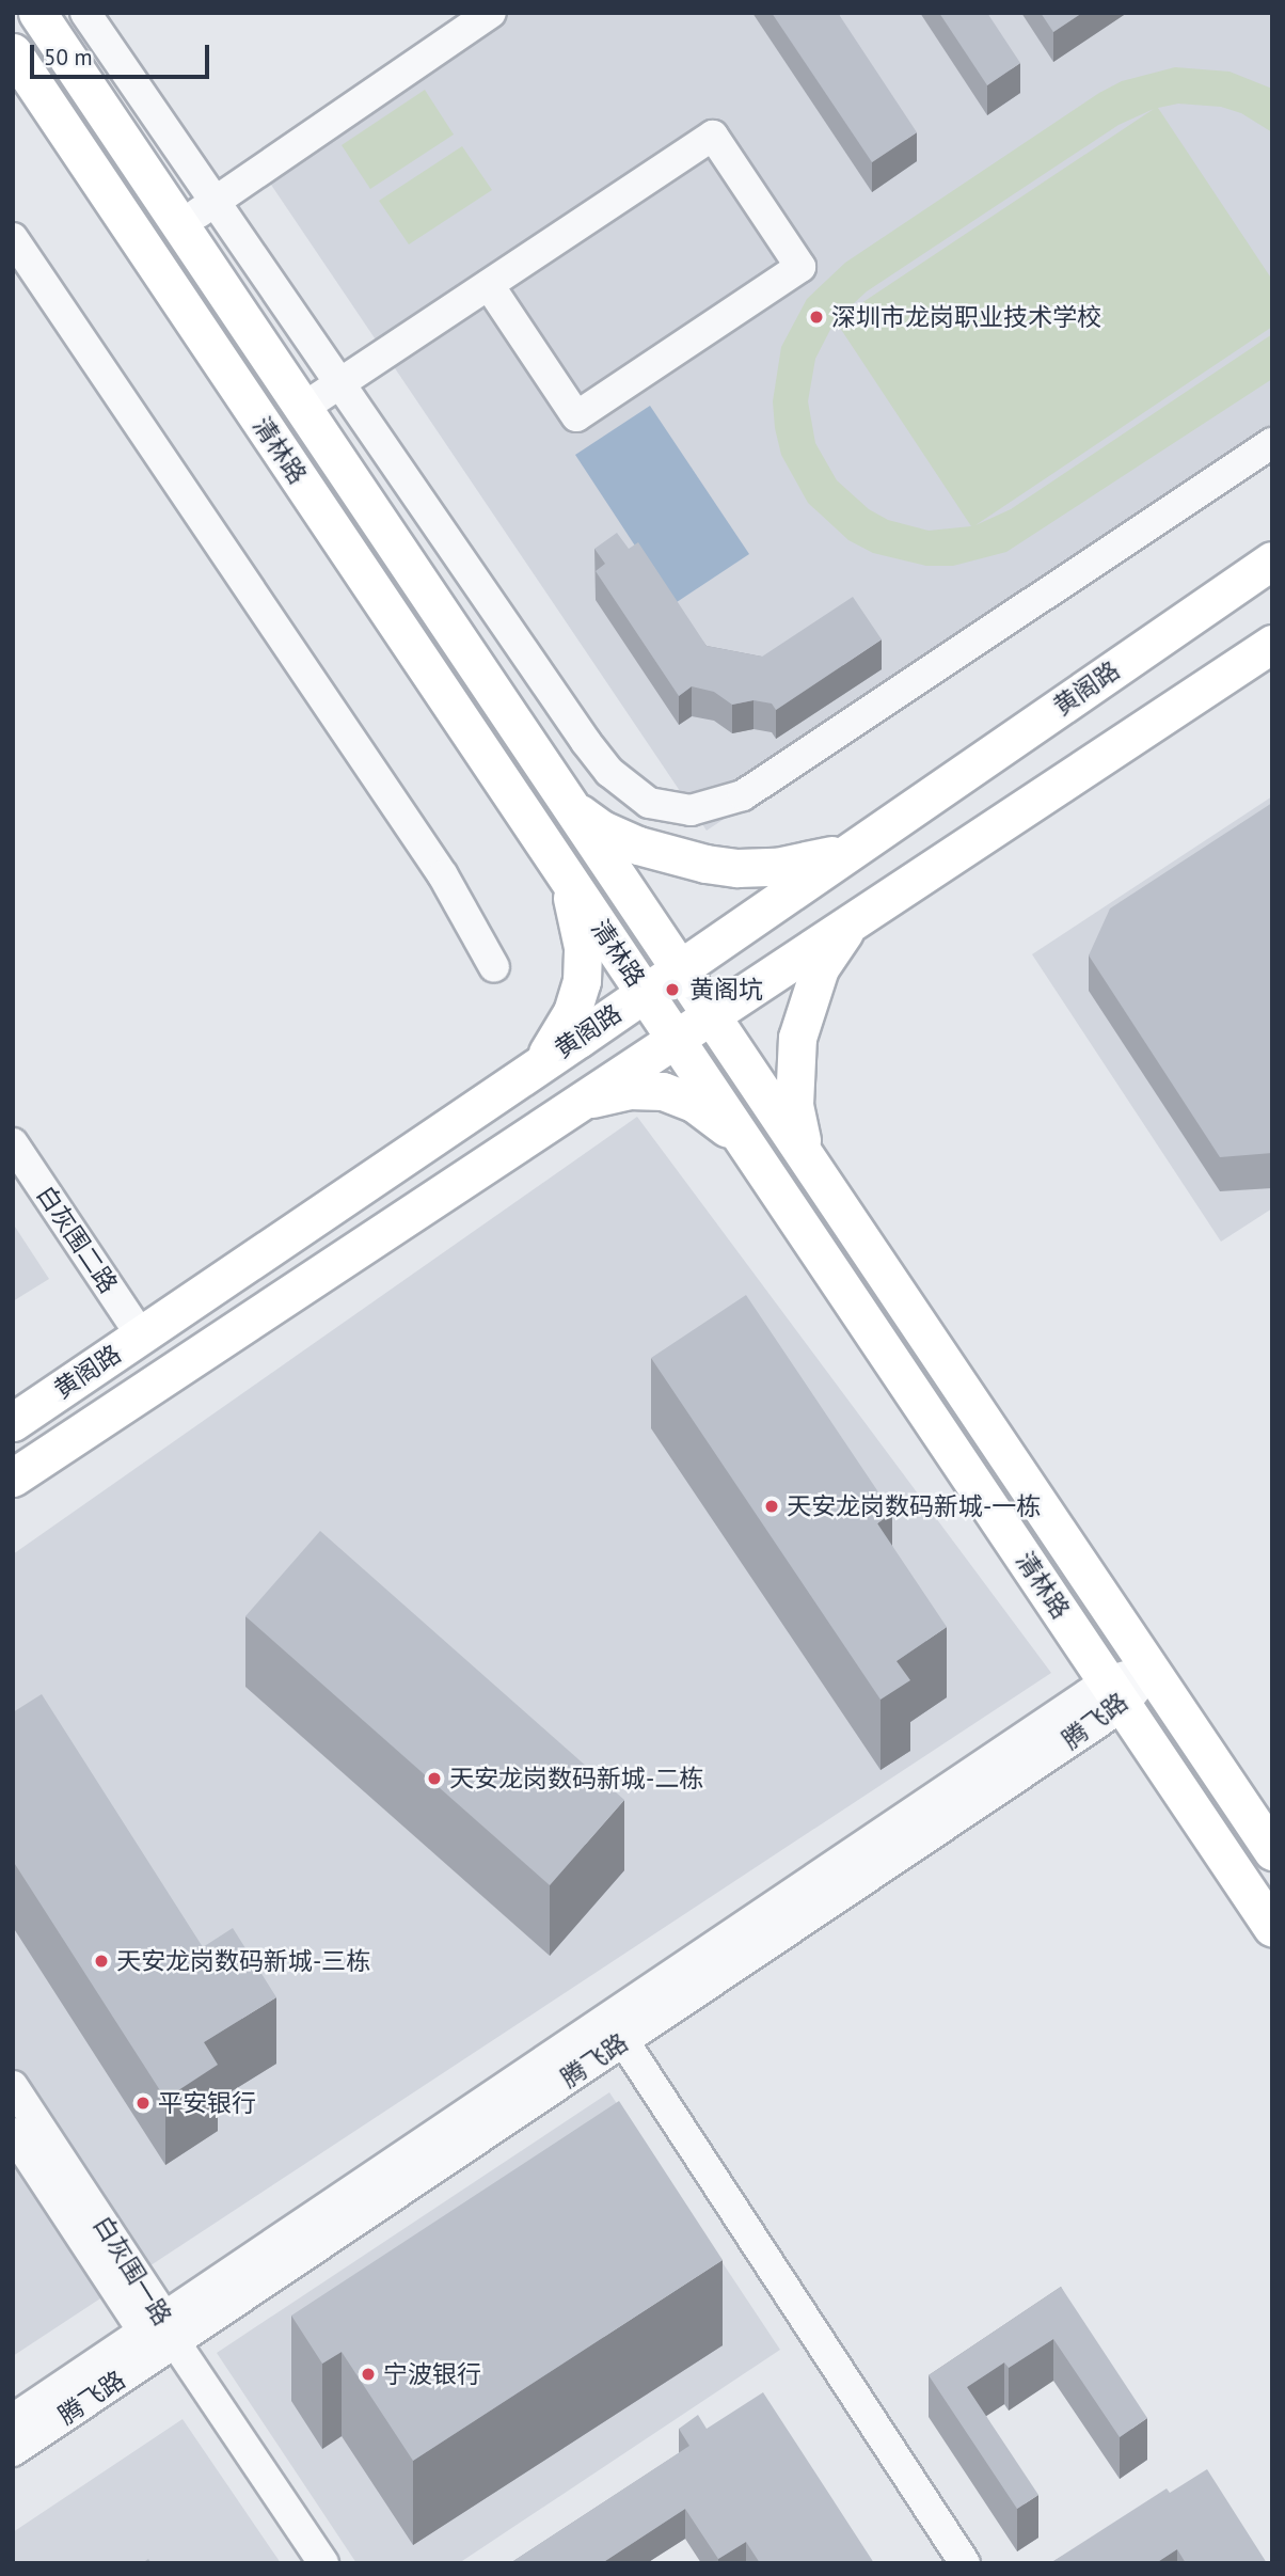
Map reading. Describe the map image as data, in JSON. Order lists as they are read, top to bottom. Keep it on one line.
{"streets":{"main road":["清林路","黄阁路"],"street":["白灰围二路","腾飞路","白灰围一路"]},"crossings":[["清林路","黄阁路"],["清林路","腾飞路"],["黄阁路","白灰围二路"],["腾飞路","白灰围一路"]],"places":["深圳市龙岗职业技术学校","黄阁坑","天安龙岗数码新城-一栋","天安龙岗数码新城-二栋","天安龙岗数码新城-三栋","平安银行","宁波银行"],"scale_bar":"50 m"}
